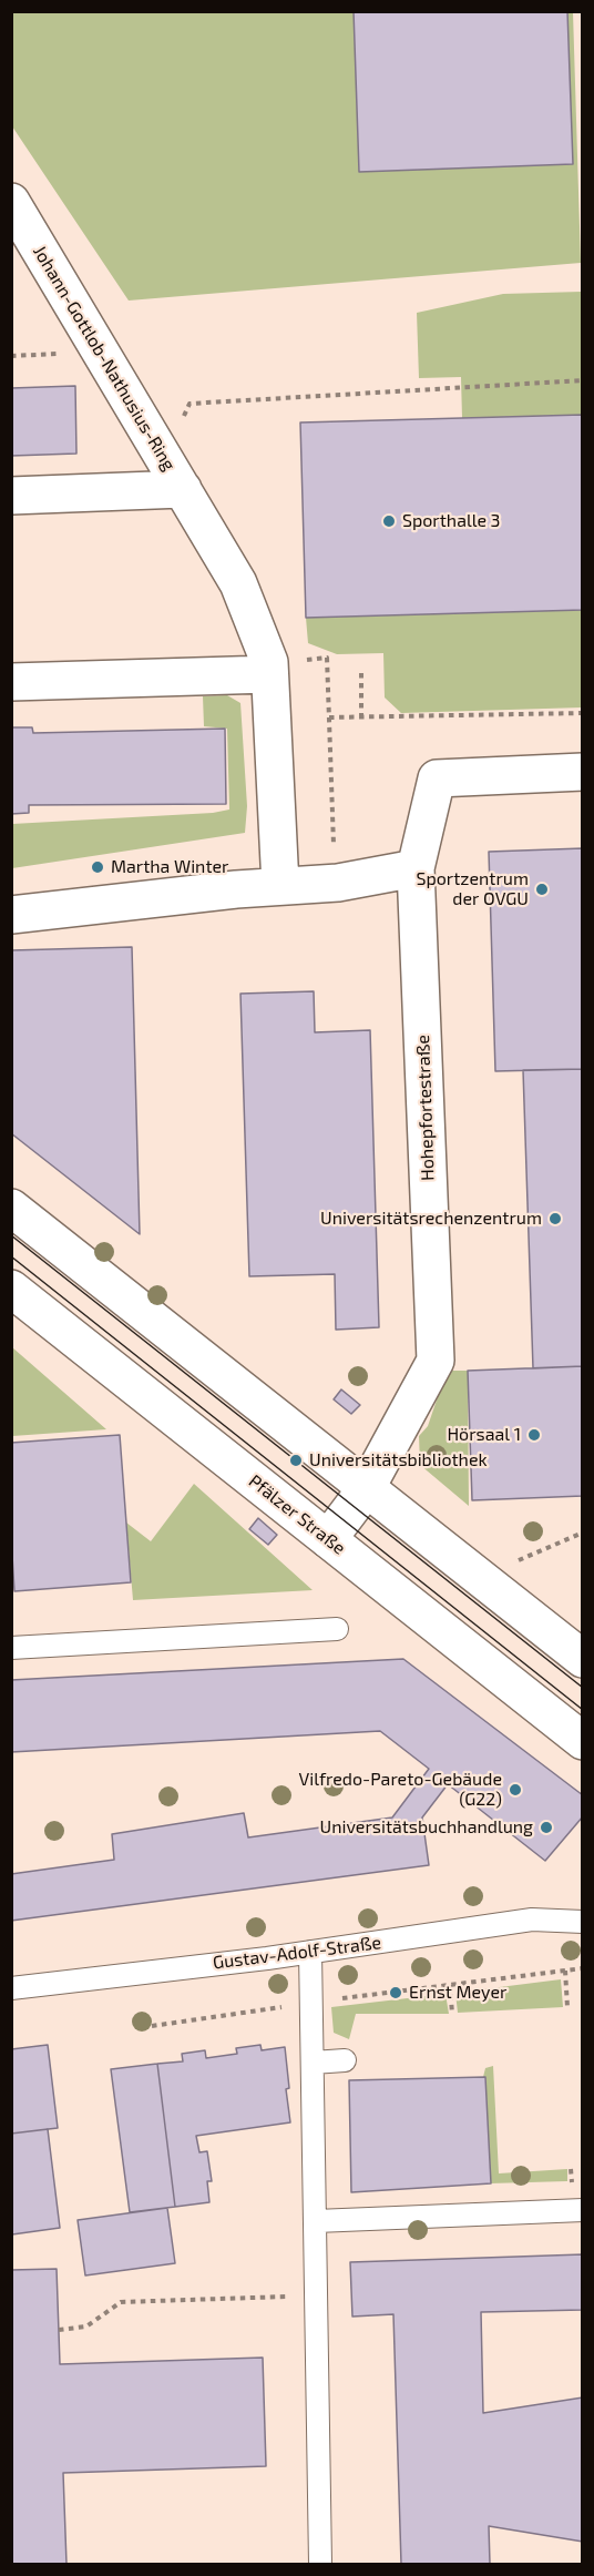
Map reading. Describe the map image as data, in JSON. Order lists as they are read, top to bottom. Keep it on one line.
{"streets":{"street":["Johann-Gottlob-Nathusius-Ring","Hohepfortestraße","Pfälzer Straße"],"lane":["Gustav-Adolf-Straße"]},"crossings":[["Hohepfortestraße","Pfälzer Straße"]],"places":["Sporthalle 3","Martha Winter","Sportzentrum der OVGU","Universitätsrechenzentrum","Hörsaal 1","Universitätsbibliothek","Vilfredo-Pareto-Gebäude (G22)","Universitätsbuchhandlung","Ernst Meyer"]}
